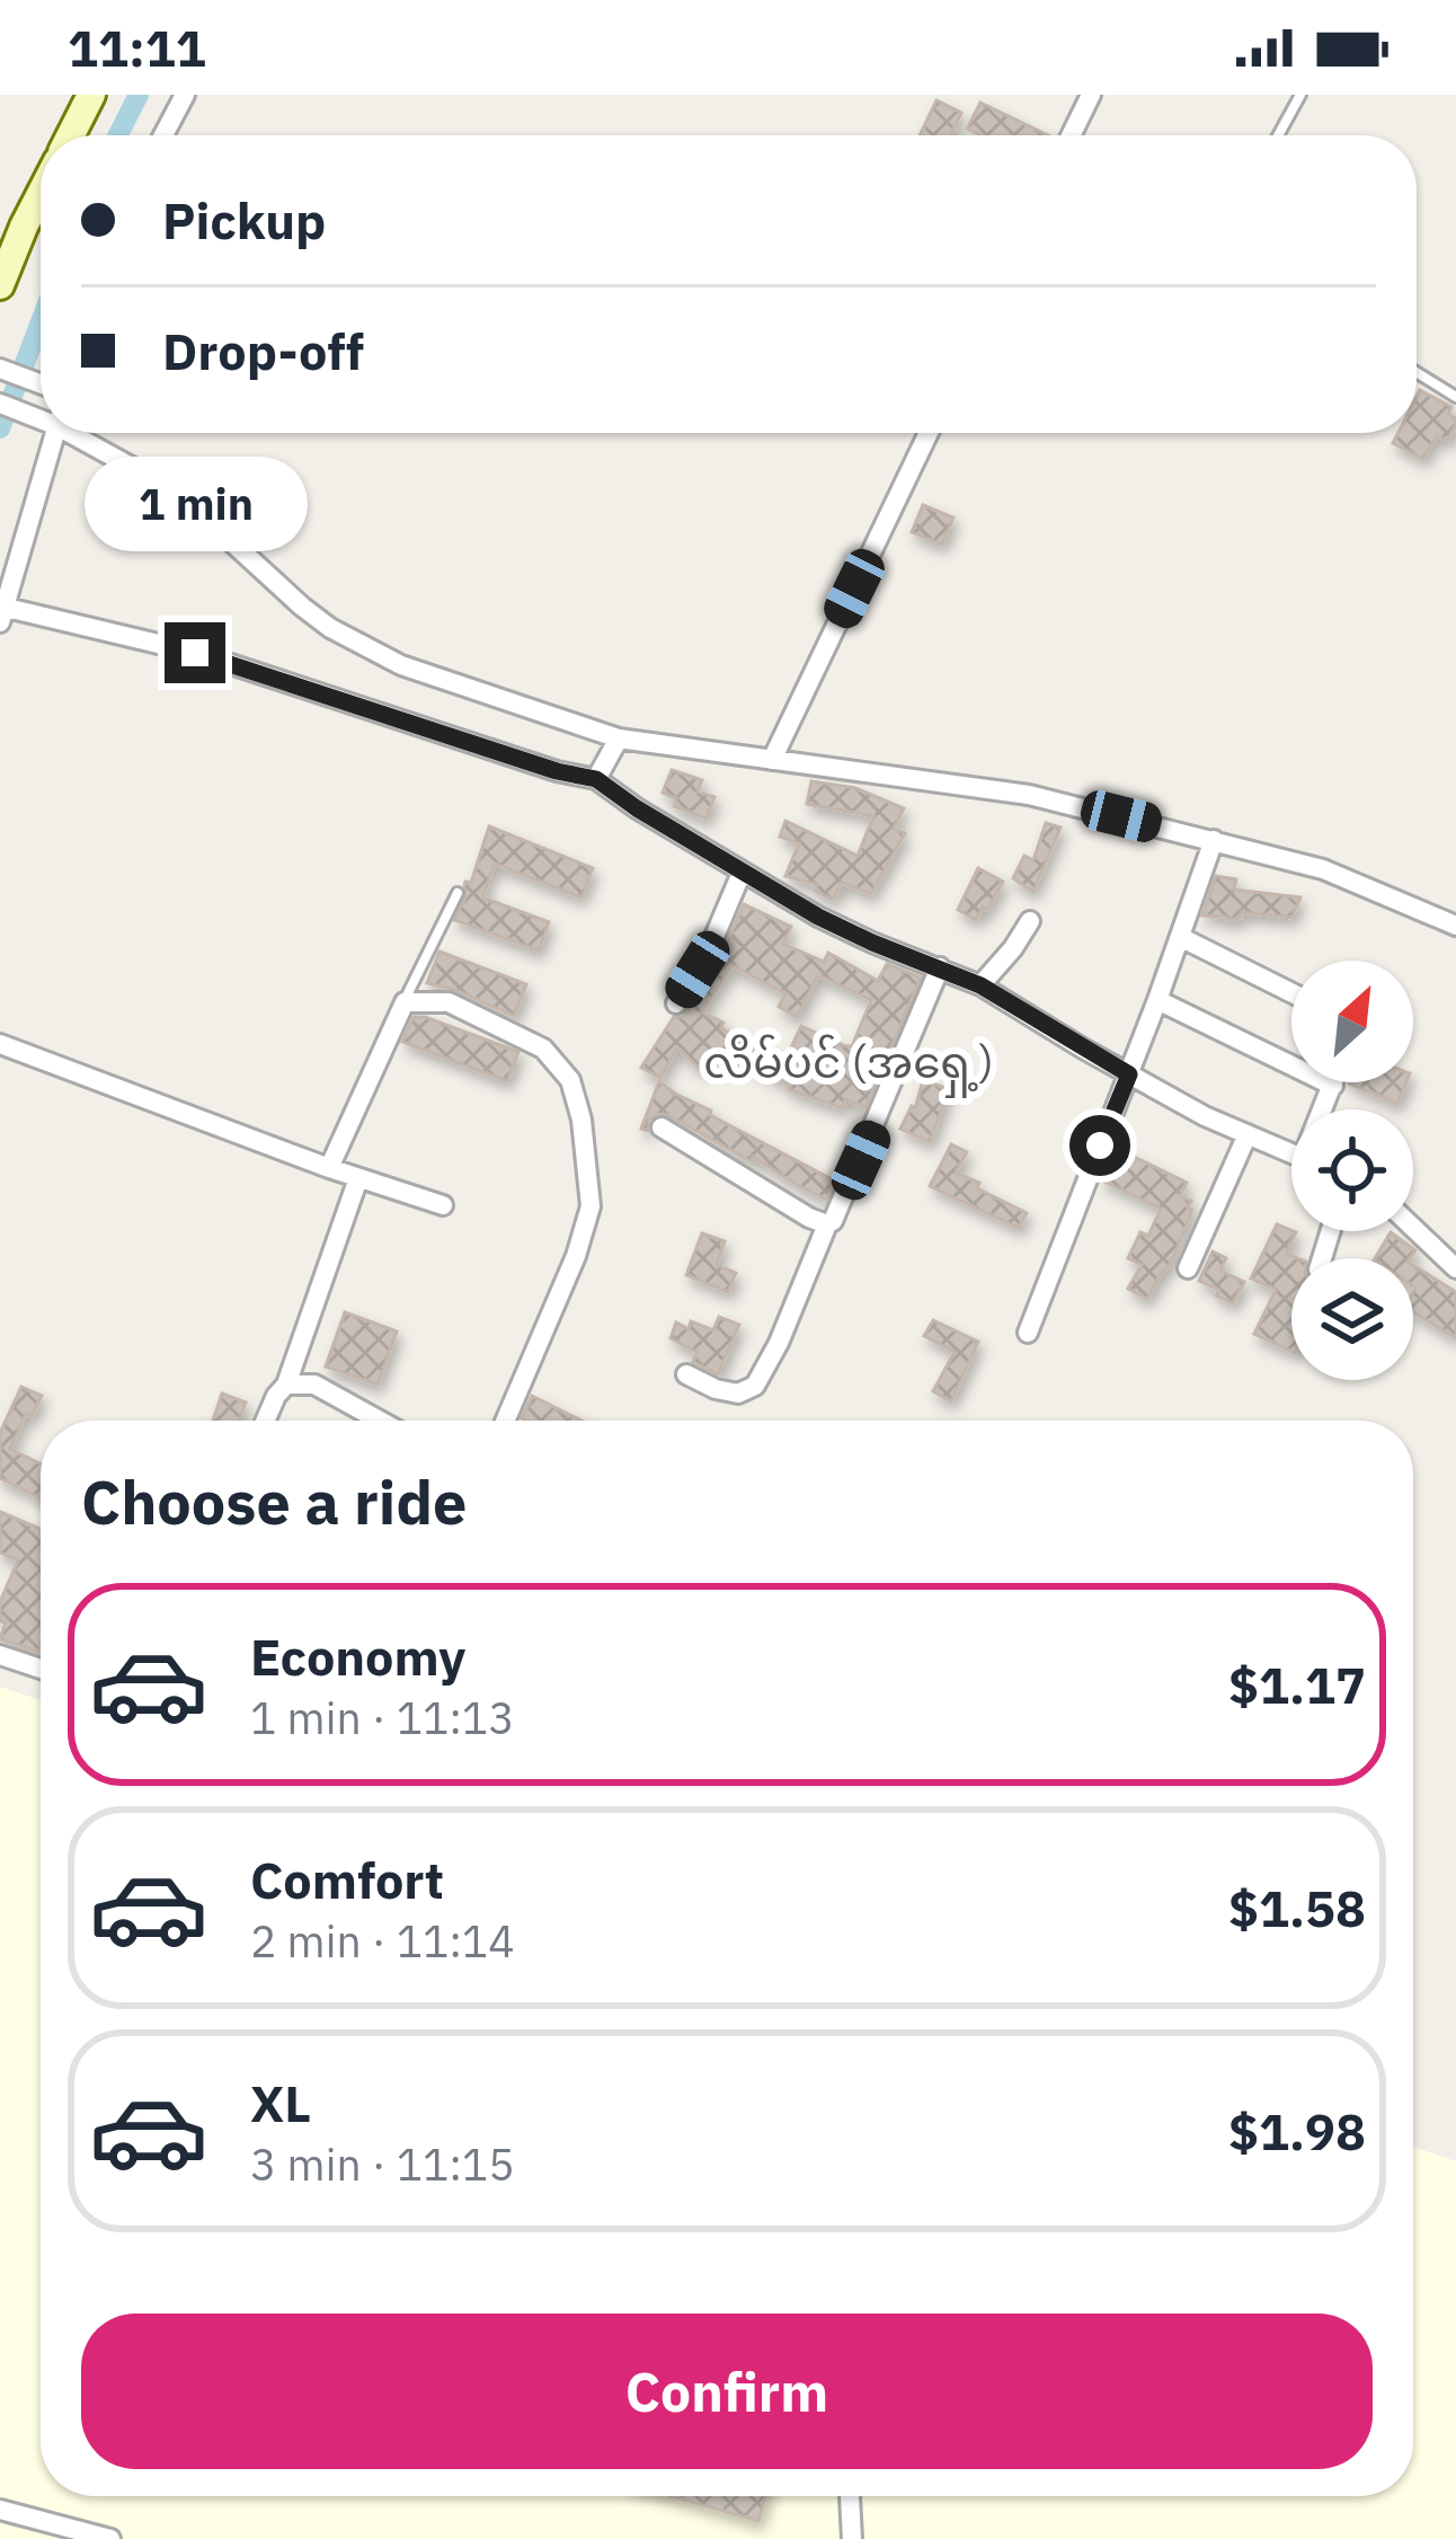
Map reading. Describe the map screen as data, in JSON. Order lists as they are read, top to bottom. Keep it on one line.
{"districts":["လိမ်ပင် (အရှေ့)"],"north":"top right","page":{"status":"11:11","banner":["Pickup","Drop-off"],"bubble":"1 min","heading":"Choose a ride","list":[{"name":"Economy","note":"1 min · 11:13","value":"$1.17"},{"name":"Comfort","note":"2 min · 11:14","value":"$1.58"},{"name":"XL","note":"3 min · 11:15","value":"$1.98"}],"buttons":"Confirm"}}
